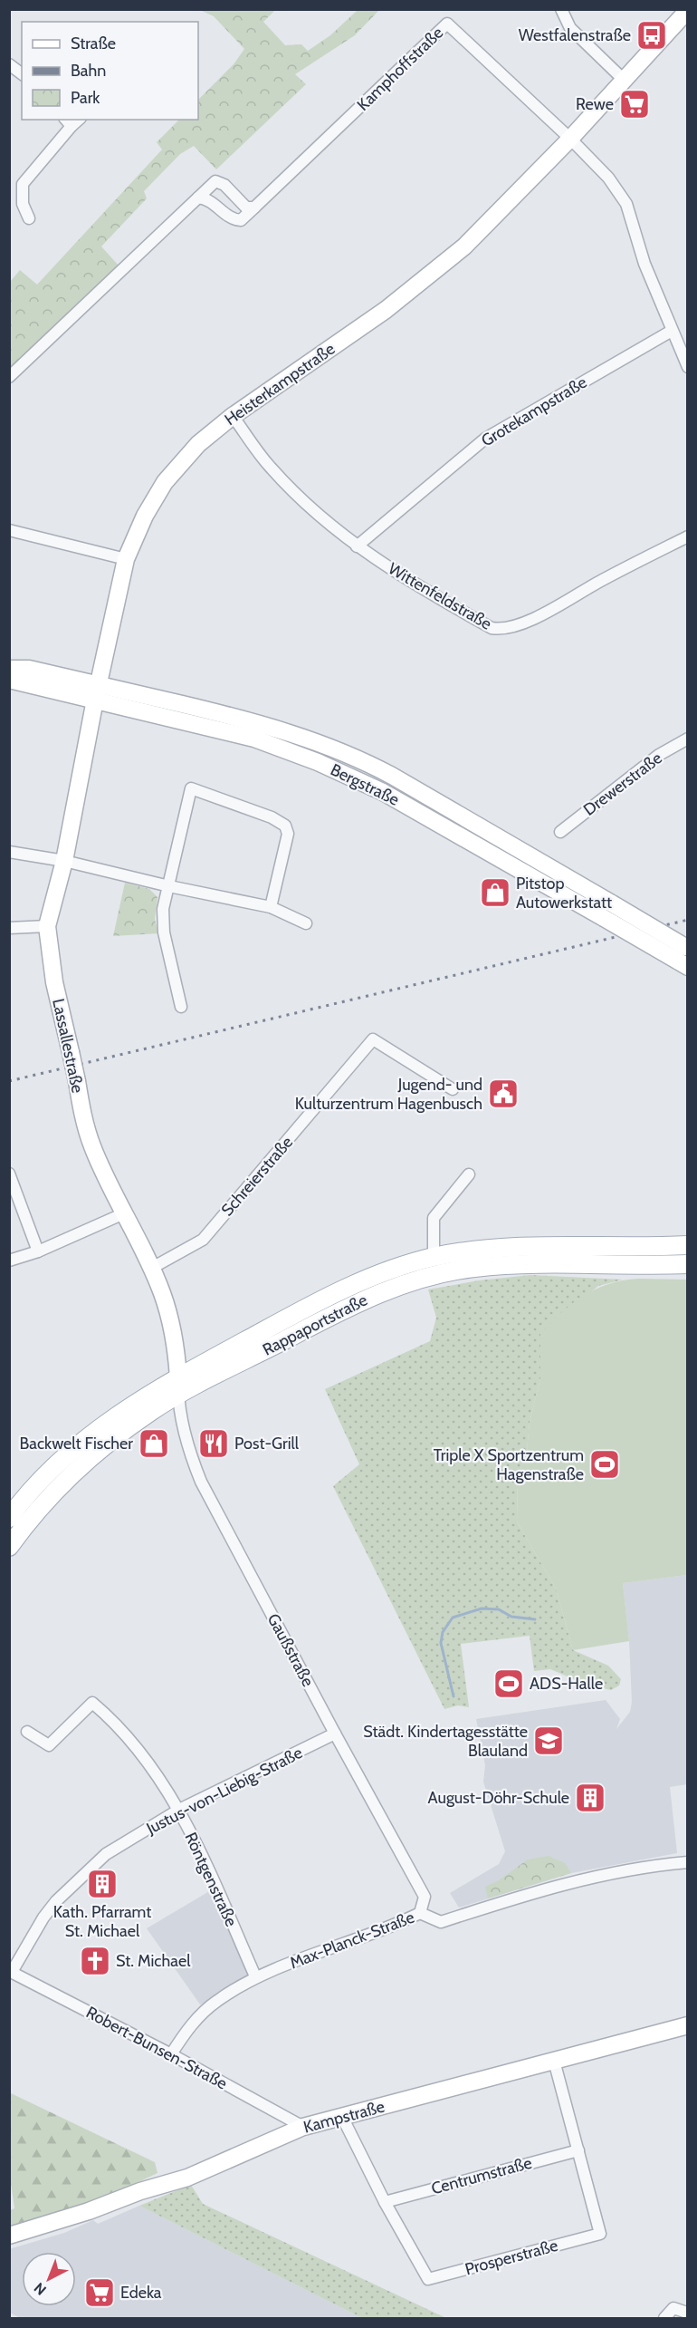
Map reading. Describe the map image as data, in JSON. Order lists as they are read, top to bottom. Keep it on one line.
{"streets":{"main road":["Rappaportstraße"],"street":["Kamphoffstraße","Heisterkampstraße","Grotekampstraße","Wittenfeldstraße","Drewerstraße","Bergstraße","Lassallestraße","Schreierstraße","Gaußstraße","Justus-von-Liebig-Straße","Röntgenstraße","Max-Planck-Straße","Robert-Bunsen-Straße","Kampstraße","Centrumstraße","Prosperstraße"]},"crossings":[["Kamphoffstraße","Heisterkampstraße"],["Heisterkampstraße","Wittenfeldstraße"],["Heisterkampstraße","Bergstraße"],["Heisterkampstraße","Lassallestraße"],["Grotekampstraße","Wittenfeldstraße"],["Bergstraße","Lassallestraße"],["Lassallestraße","Schreierstraße"],["Lassallestraße","Rappaportstraße"],["Lassallestraße","Gaußstraße"],["Rappaportstraße","Gaußstraße"],["Gaußstraße","Justus-von-Liebig-Straße"],["Gaußstraße","Max-Planck-Straße"],["Justus-von-Liebig-Straße","Röntgenstraße"],["Justus-von-Liebig-Straße","Robert-Bunsen-Straße"],["Röntgenstraße","Max-Planck-Straße"],["Max-Planck-Straße","Robert-Bunsen-Straße"],["Robert-Bunsen-Straße","Kampstraße"],["Kampstraße","Prosperstraße"],["Centrumstraße","Prosperstraße"]],"places":{"bus stop":["Westfalenstraße"],"supermarket":["Rewe","Edeka"],"shop":["Pitstop Autowerkstatt","Backwelt Fischer"],"public building":["Jugend- und Kulturzentrum Hagenbusch"],"restaurant":["Post-Grill"],"sports":["Triple X Sportzentrum Hagenstraße","ADS-Halle"],"school or university":["Städt. Kindertagesstätte Blauland"],"building":["August-Döhr-Schule","Kath. Pfarramt St. Michael"],"church":["St. Michael"]},"legend":["Straße","Bahn","Park"],"north":"bottom left"}
